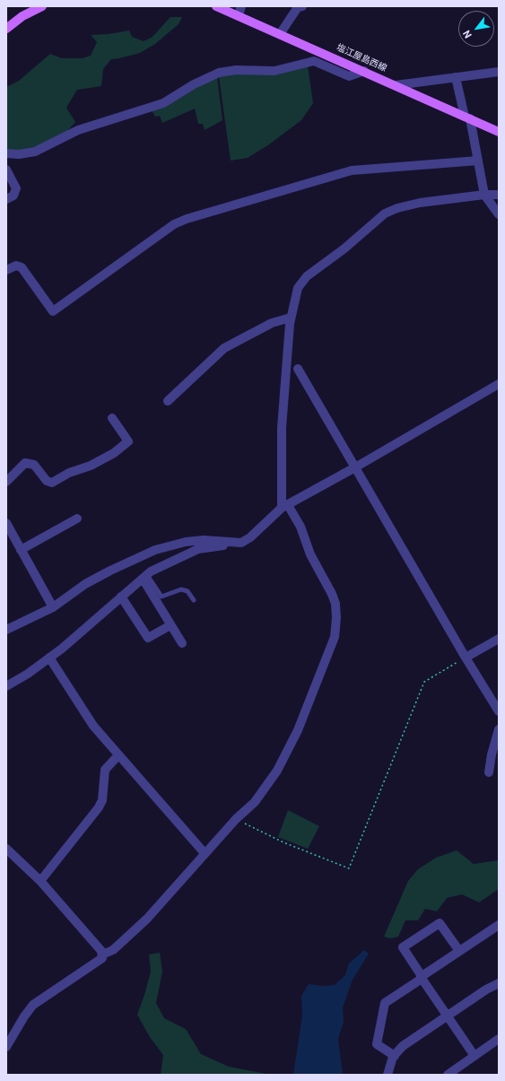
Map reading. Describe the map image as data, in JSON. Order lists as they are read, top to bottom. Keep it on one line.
{"streets":{"main road":["塩江屋島西線"]},"north":"bottom left"}
